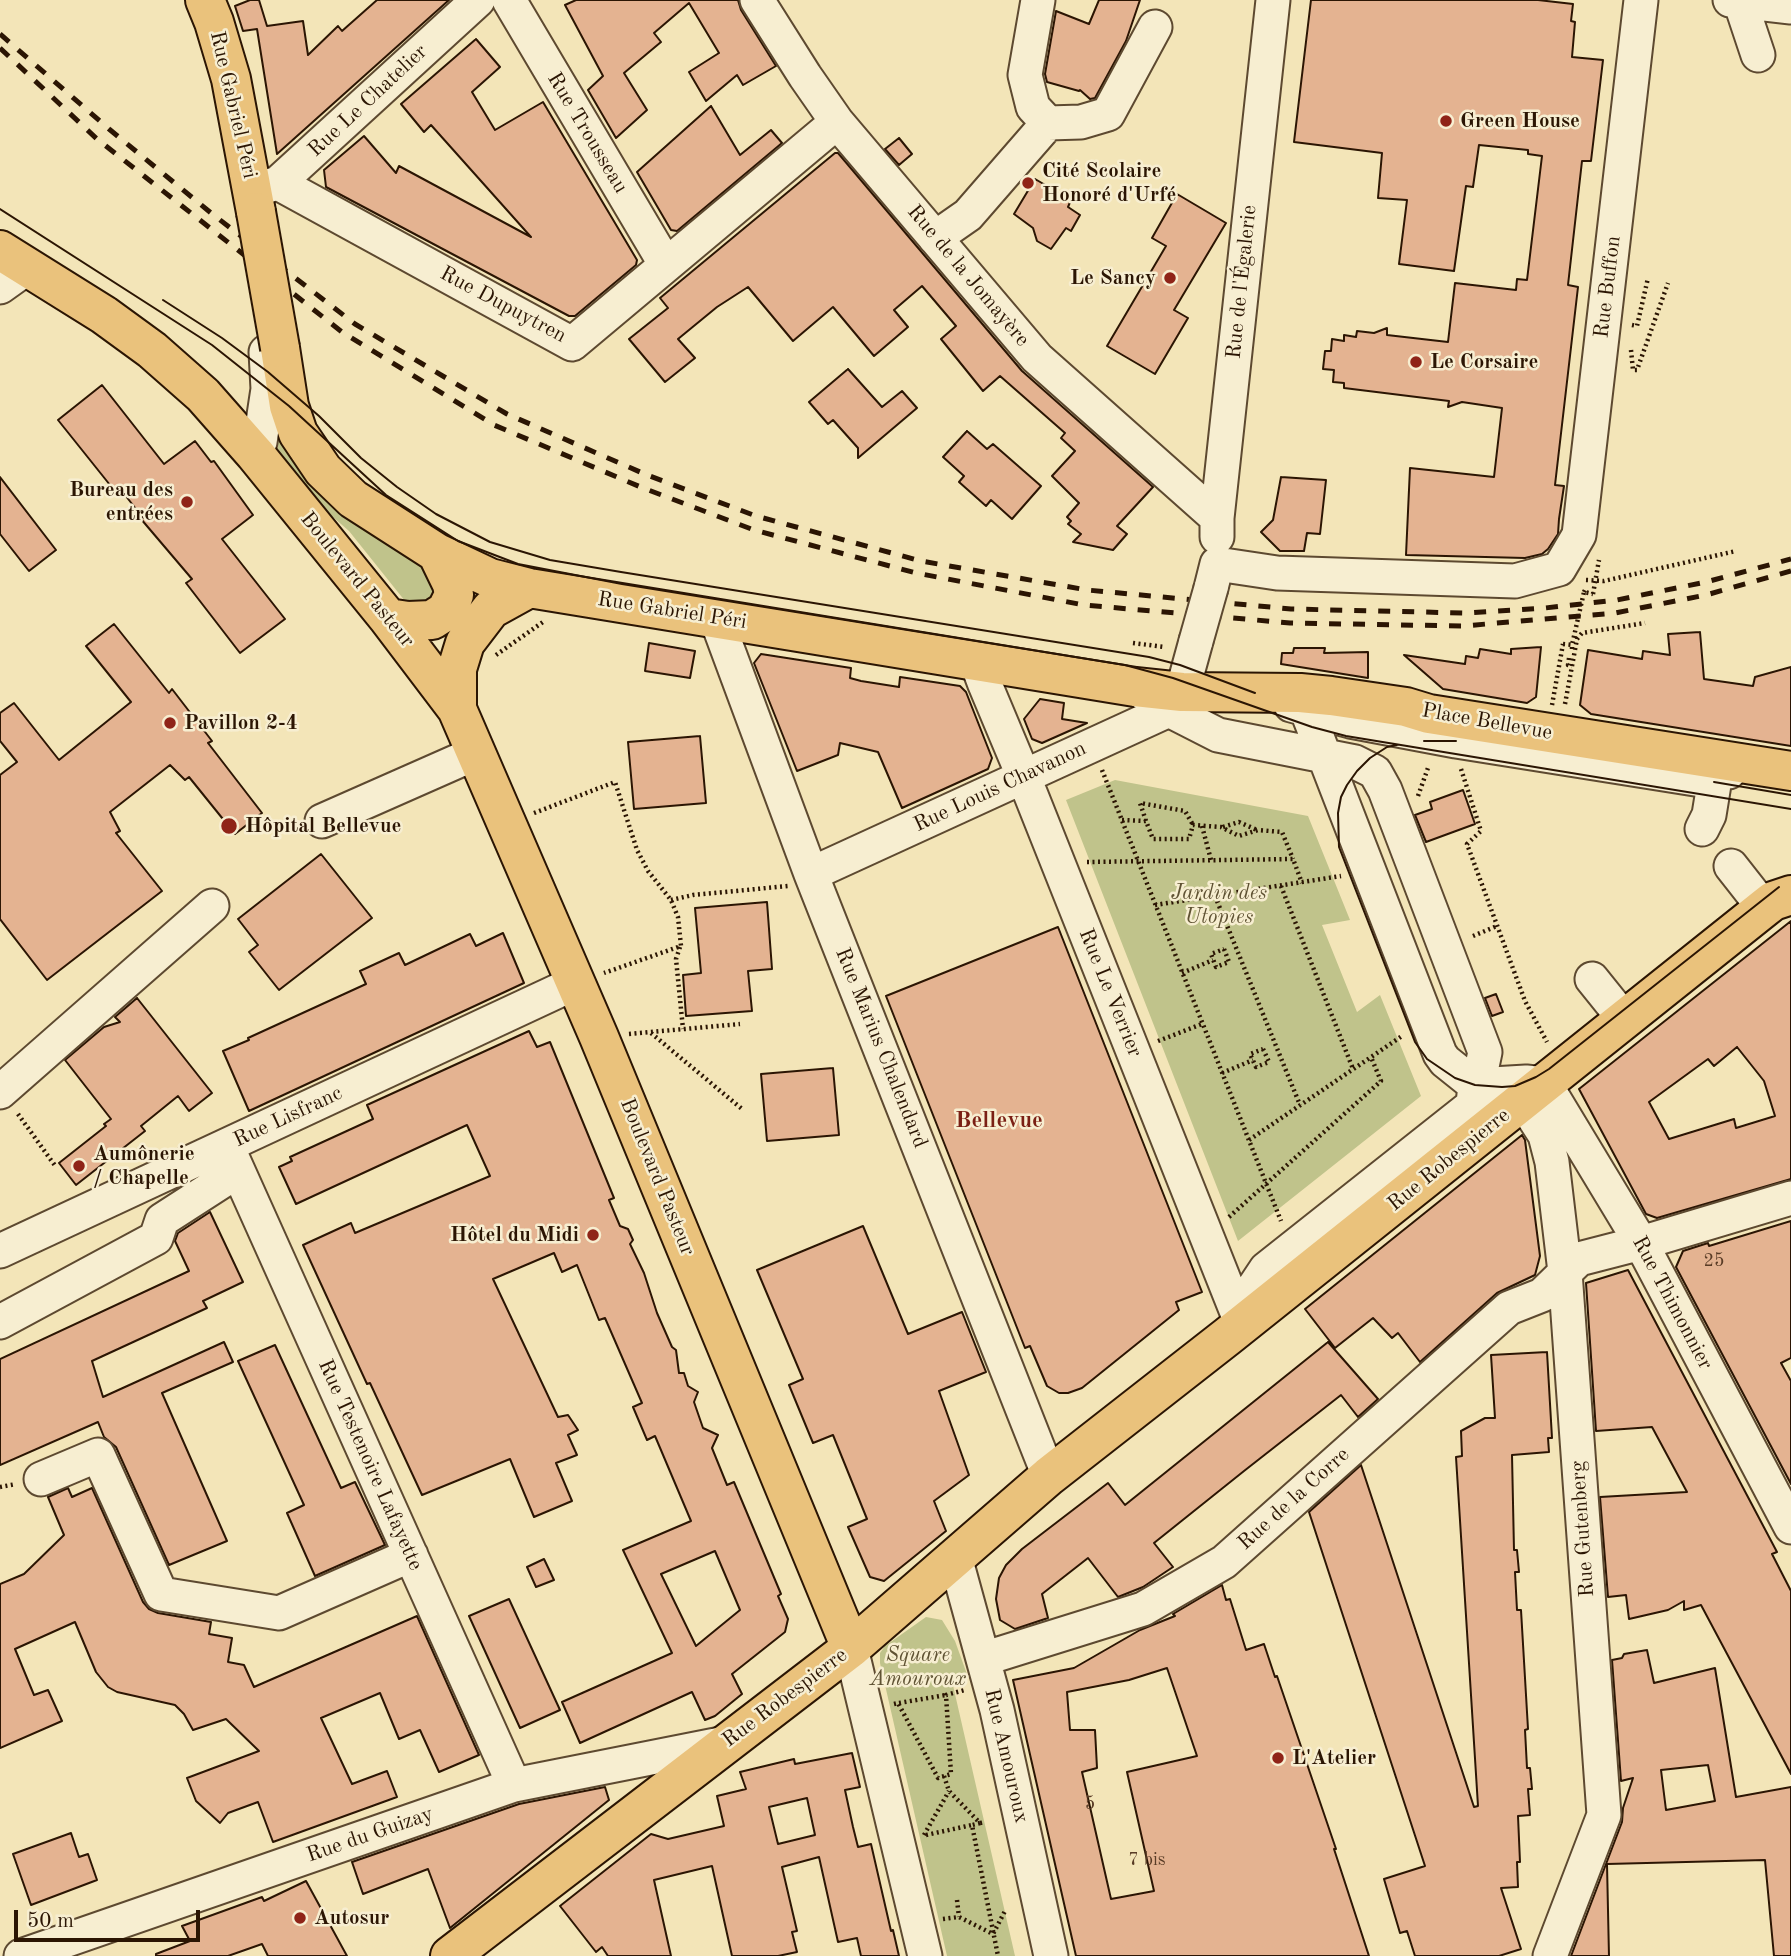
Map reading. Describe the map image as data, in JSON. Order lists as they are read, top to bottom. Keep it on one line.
{"streets":{"main road":["Rue Gabriel Péri","Boulevard Pasteur","Place Bellevue","Rue Robespierre"],"street":["Rue Le Chatelier","Rue Trousseau","Rue de la Jomayère","Rue de l'Égalerie","Rue Buffon","Rue Dupuytren","Rue Louis Chavanon","Rue Le Verrier","Rue Marius Chalendard","Rue Lisfranc","Rue Thimonnier","Rue Testenoire Lafayette","Rue de la Corre","Rue Gutenberg","Rue Amouroux","Rue du Guizay"]},"crossings":[["Rue Le Chatelier","Rue Gabriel Péri"],["Rue Le Chatelier","Rue Dupuytren"],["Rue Gabriel Péri","Rue de l'Égalerie"],["Rue Gabriel Péri","Rue Dupuytren"],["Rue Gabriel Péri","Boulevard Pasteur"],["Rue Gabriel Péri","Place Bellevue"],["Rue Gabriel Péri","Rue Louis Chavanon"],["Rue Gabriel Péri","Rue Le Verrier"],["Rue Gabriel Péri","Rue Marius Chalendard"],["Rue Trousseau","Rue Dupuytren"],["Rue de la Jomayère","Rue de l'Égalerie"],["Rue de la Jomayère","Rue Dupuytren"],["Rue de l'Égalerie","Rue Buffon"],["Rue de l'Égalerie","Place Bellevue"],["Rue de l'Égalerie","Rue Louis Chavanon"],["Boulevard Pasteur","Rue Lisfranc"],["Boulevard Pasteur","Rue Robespierre"],["Place Bellevue","Rue Louis Chavanon"],["Rue Louis Chavanon","Rue Le Verrier"],["Rue Louis Chavanon","Rue Marius Chalendard"],["Rue Le Verrier","Rue Robespierre"],["Rue Marius Chalendard","Rue Robespierre"],["Rue Lisfranc","Rue Testenoire Lafayette"],["Rue Robespierre","Rue Thimonnier"],["Rue Robespierre","Rue Gutenberg"],["Rue Robespierre","Rue Amouroux"],["Rue Robespierre","Rue du Guizay"],["Rue Thimonnier","Rue de la Corre"],["Rue Thimonnier","Rue Gutenberg"],["Rue Testenoire Lafayette","Rue du Guizay"],["Rue de la Corre","Rue Gutenberg"],["Rue de la Corre","Rue Amouroux"]],"districts":["Bellevue"],"parks":["Jardin des Utopies","Square Amouroux"],"places":["Green House","Cité Scolaire Honoré d'Urfé","Le Sancy","Le Corsaire","Bureau des entrées","Pavillon 2-4","Hôpital Bellevue","Aumônerie / Chapelle","Hôtel du Midi","L'Atelier","Autosur"],"house_numbers":["25","5","7 bis"],"scale_bar":"50 m"}
